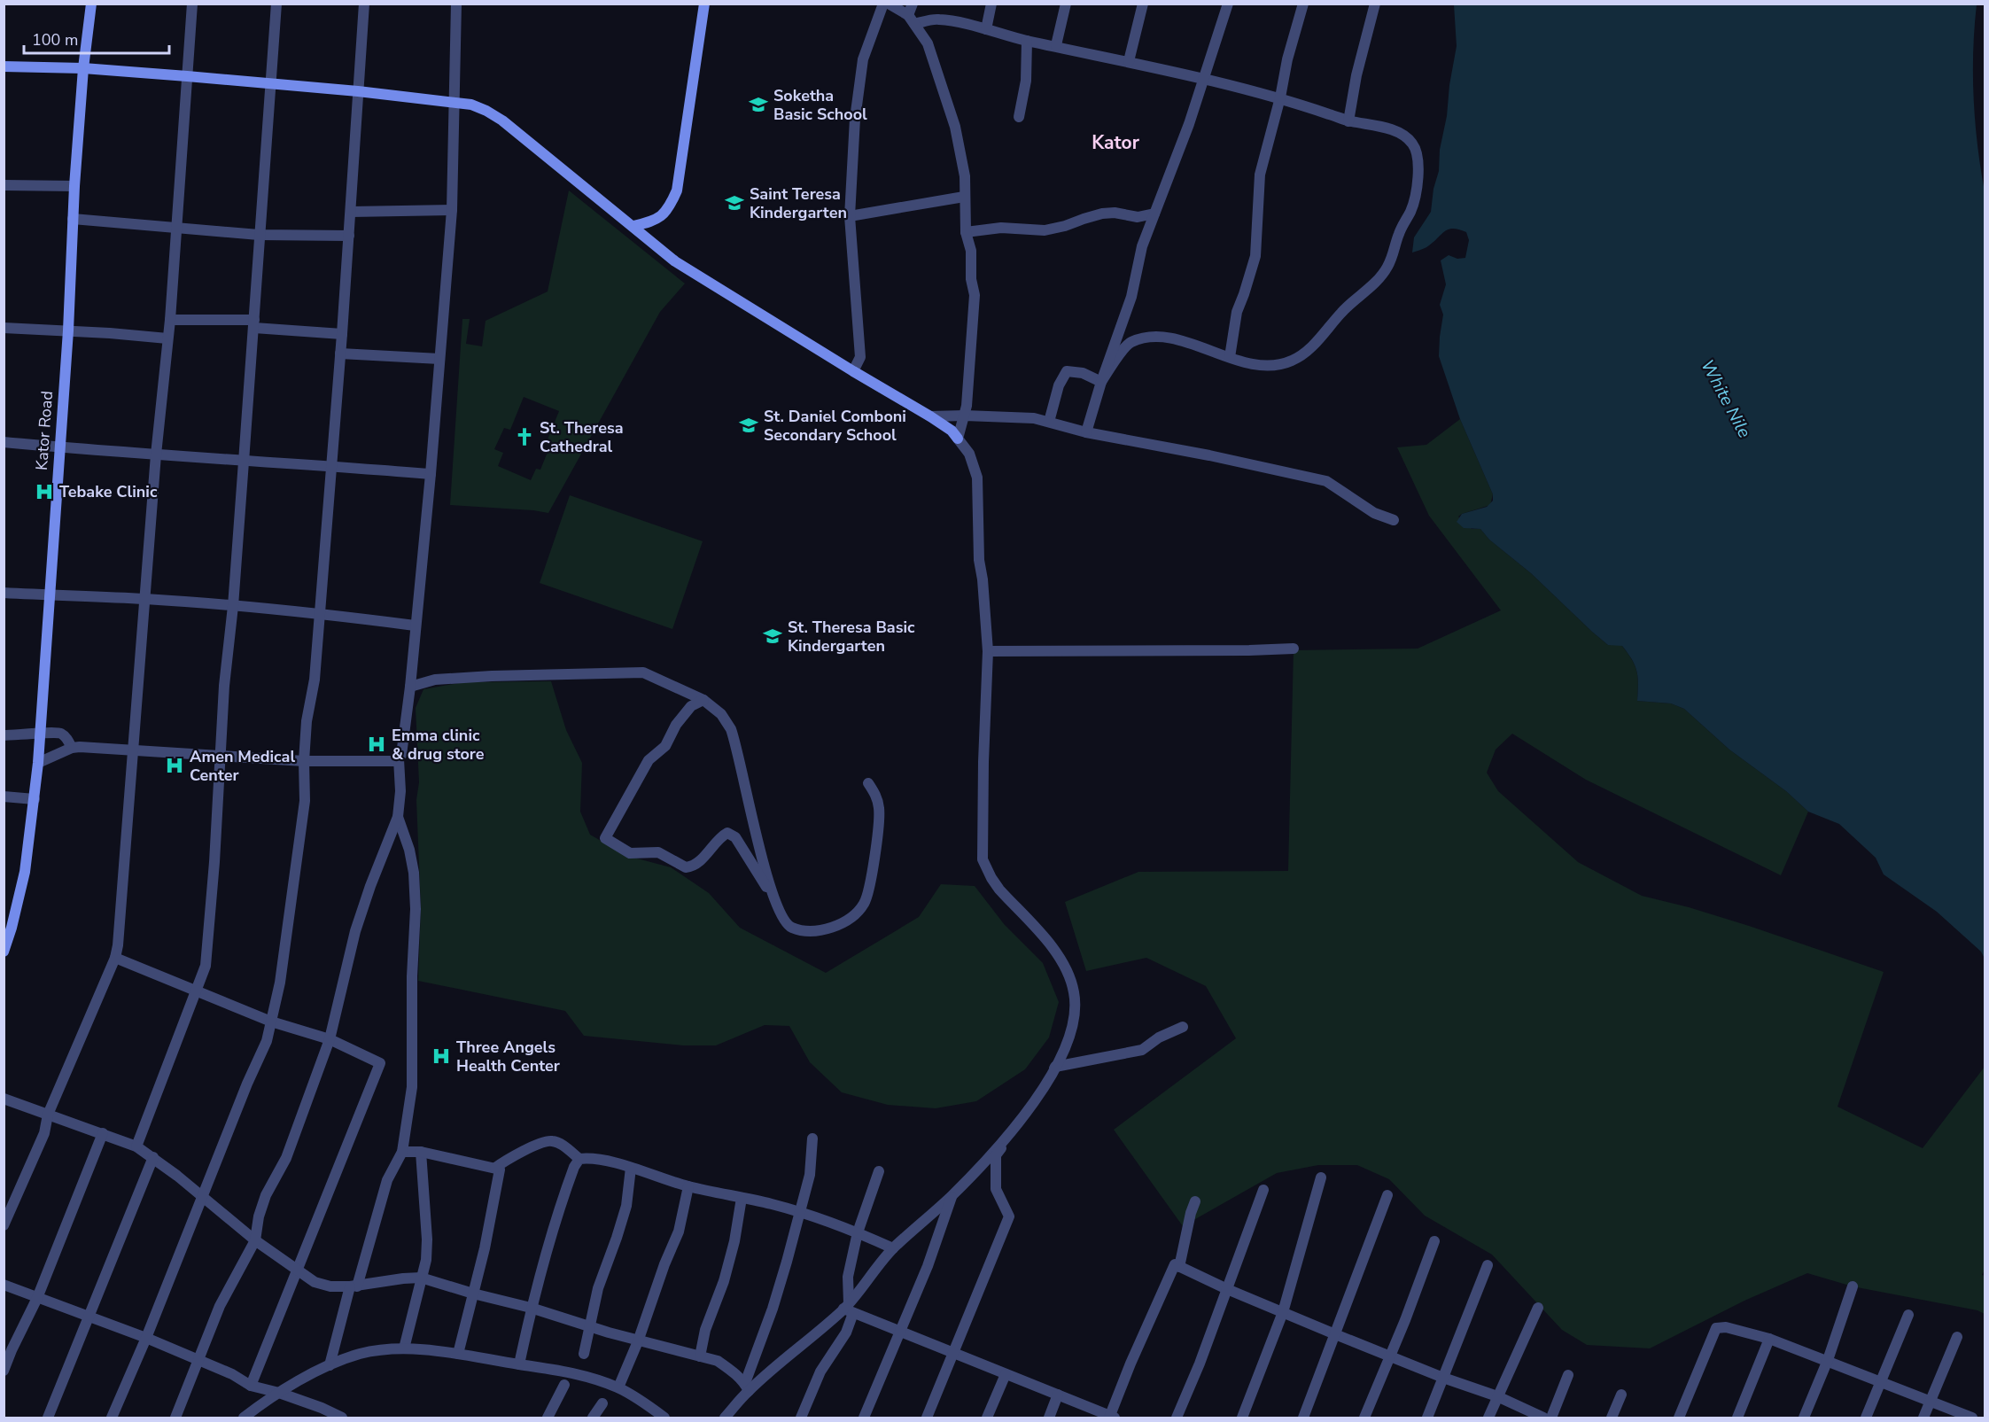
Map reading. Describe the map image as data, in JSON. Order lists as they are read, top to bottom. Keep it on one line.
{"streets":{"street":["Kator Road"]},"districts":["Kator"],"water":["White Nile"],"places":{"school or university":["Soketha Basic School","Saint Teresa Kindergarten","St. Daniel Comboni Secondary School","St. Theresa Basic Kindergarten"],"church":["St. Theresa Cathedral"],"hospital":["Tebake Clinic","Emma clinic & drug store","Amen Medical Center","Three Angels Health Center"]},"scale_bar":"100 m"}
